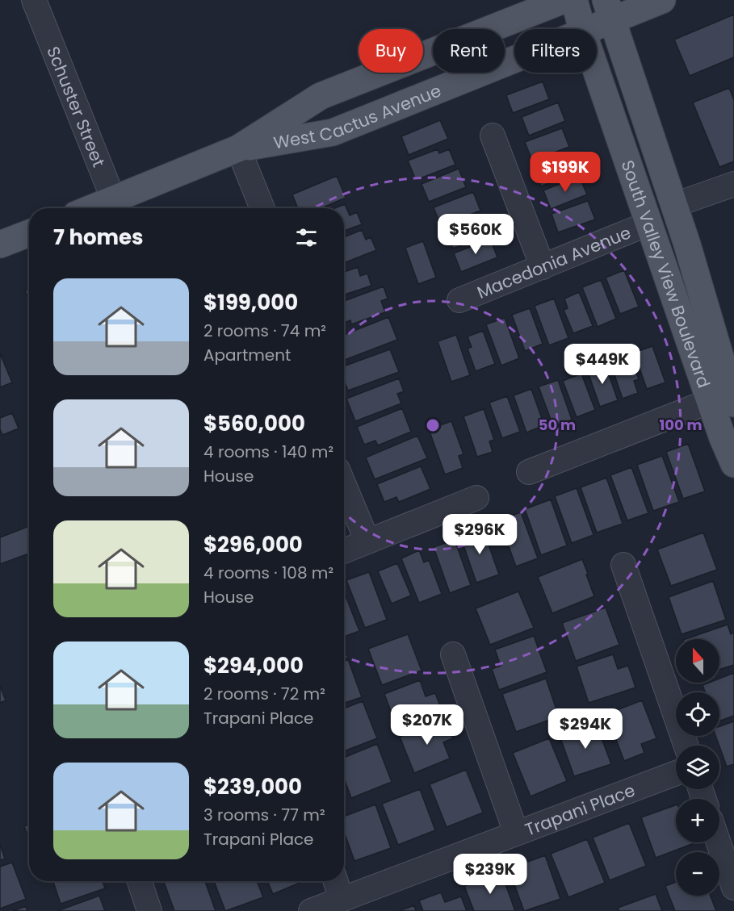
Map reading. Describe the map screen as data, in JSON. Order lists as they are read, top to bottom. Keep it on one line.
{"streets":{"main road":["West Cactus Avenue","South Valley View Boulevard"],"street":["Schuster Street","Macedonia Avenue","Trapani Place"]},"crossings":[["Schuster Street","West Cactus Avenue"],["West Cactus Avenue","South Valley View Boulevard"],["Macedonia Avenue","South Valley View Boulevard"]],"north":"top","page":{"chip":["Buy","Rent","Filters"],"price":["$199K","$560K","$449K","$296K","$207K","$294K","$239K"],"heading":"7 homes","list":[{"name":"$199,000","note":"2 rooms · 74 m² · Apartment"},{"name":"$560,000","note":"4 rooms · 140 m² · House"},{"name":"$296,000","note":"4 rooms · 108 m² · House"},{"name":"$294,000","note":"2 rooms · 72 m² · Trapani Place"},{"name":"$239,000","note":"3 rooms · 77 m² · Trapani Place"}],"map_buttons":["+","−"]},"rings":["50 m","100 m"]}
